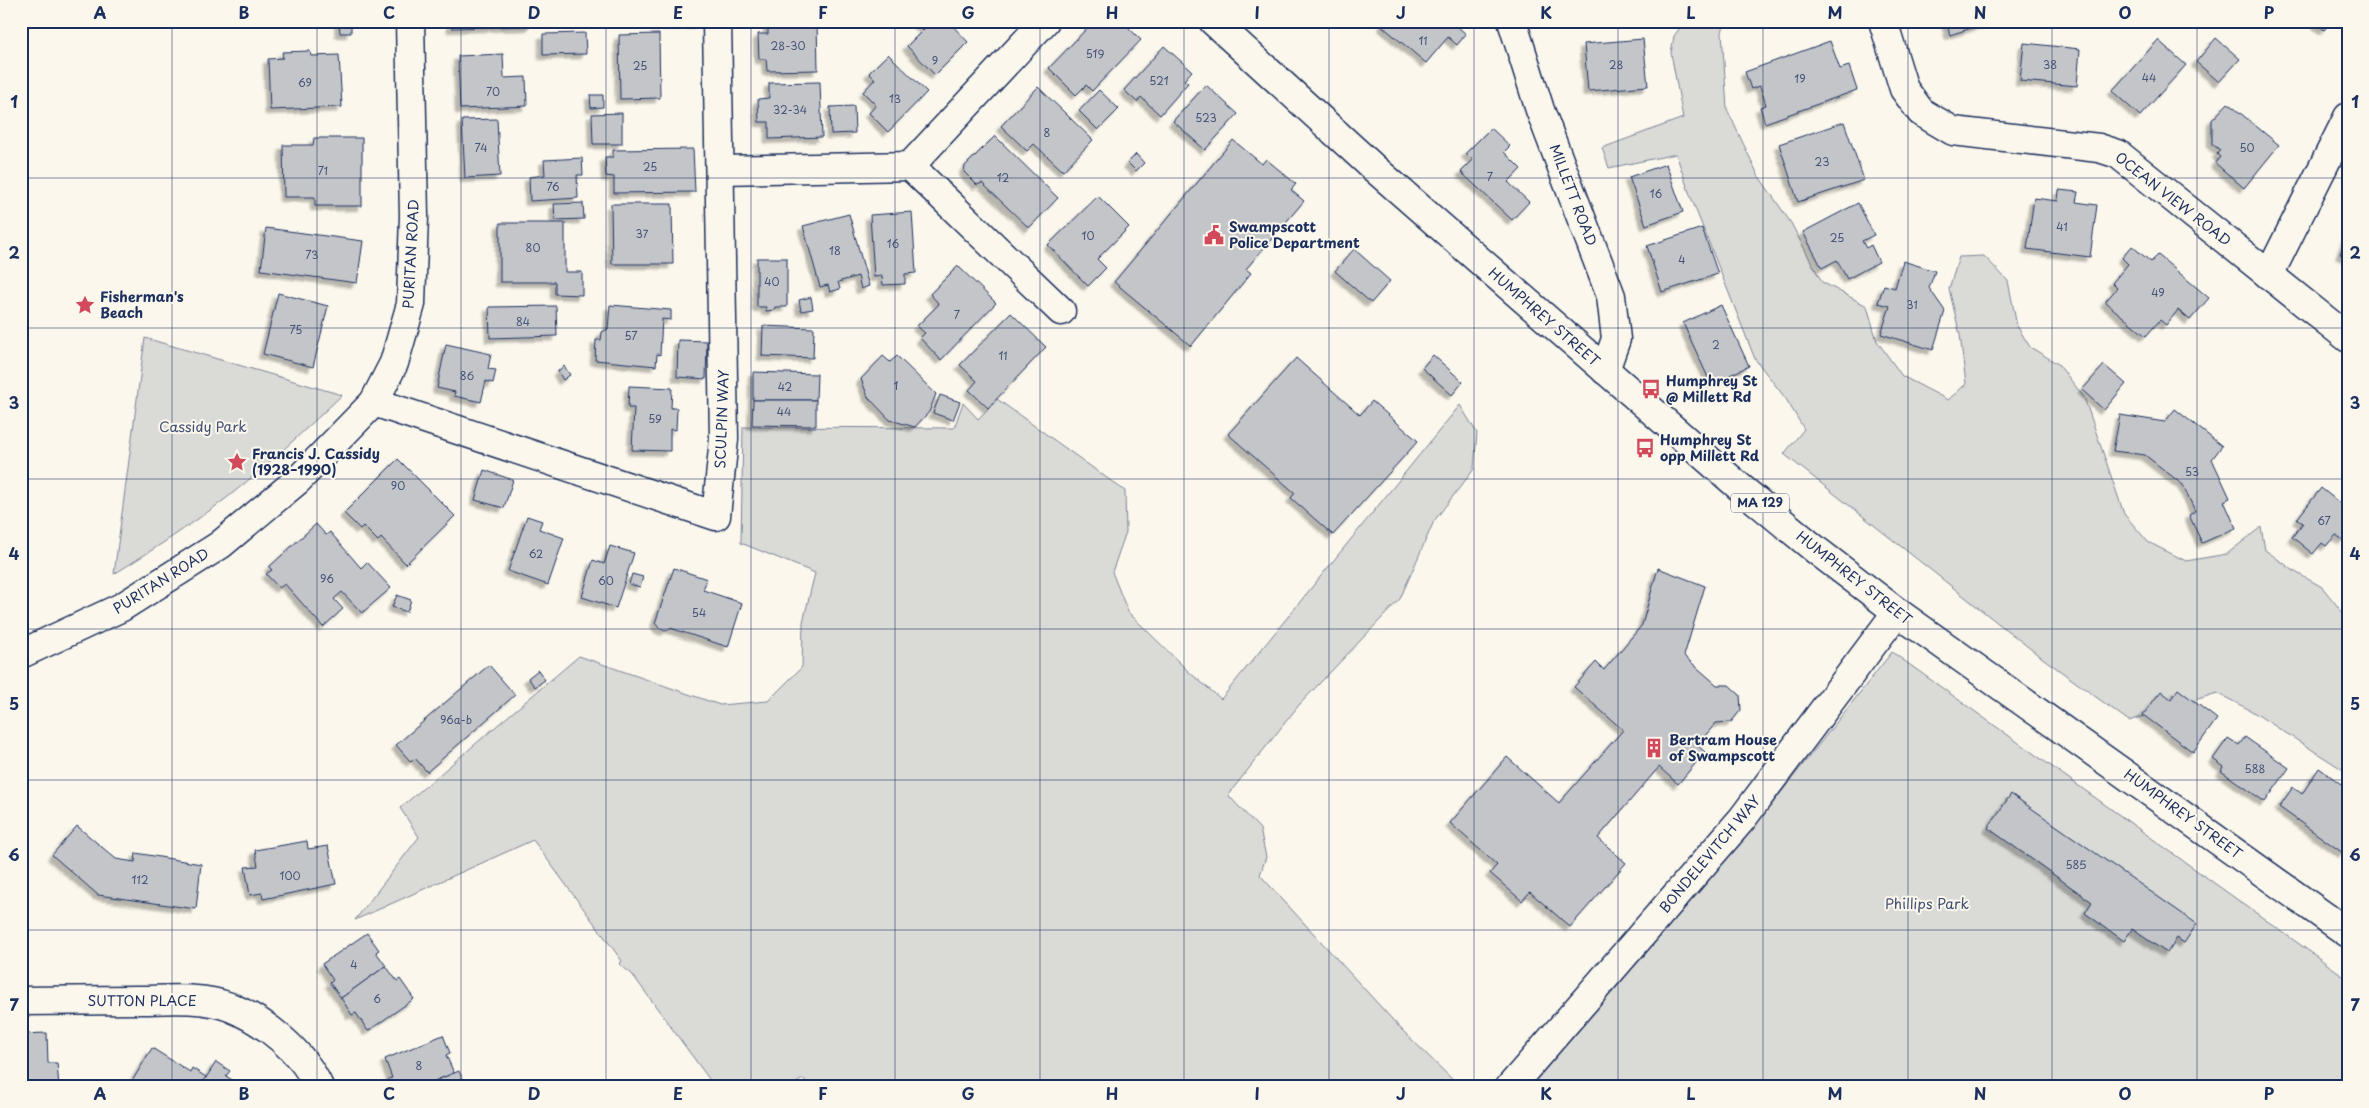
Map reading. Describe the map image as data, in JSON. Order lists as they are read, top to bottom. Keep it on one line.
{"streets":{"street":["MILLETT ROAD","OCEAN VIEW ROAD","PURITAN ROAD","HUMPHREY STREET","SCULPIN WAY","MA 129","BONDELEVITCH WAY","SUTTON PLACE"]},"crossings":[["MILLETT ROAD","HUMPHREY STREET"],["PURITAN ROAD","SCULPIN WAY"],["HUMPHREY STREET","BONDELEVITCH WAY"]],"parks":["Cassidy Park","Phillips Park"],"places":{"public building":["Swampscott Police Department"],"place":["Fisherman's Beach","Francis J. Cassidy (1928–1990)"],"bus stop":["Humphrey St @ Millett Rd","Humphrey St opp Millett Rd"],"building":["Bertram House of Swampscott"]},"house_numbers":["11","28-30","519","9","28","38","25","44","19","521","69","70","13","32-34","523","8","74","50","23","25","71","7","12","76","16","41","37","10","25","16","80","18","73","4","40","49","31","7","84","75","57","2","11","86","1","42","44","59","53","90","67","62","96","60","54","96a-b","588","585","100","112","4","6","8"],"grid":{"columns":["A","B","C","D","E","F","G","H","I","J","K","L","M","N","O","P"],"rows":["1","2","3","4","5","6","7"]}}
